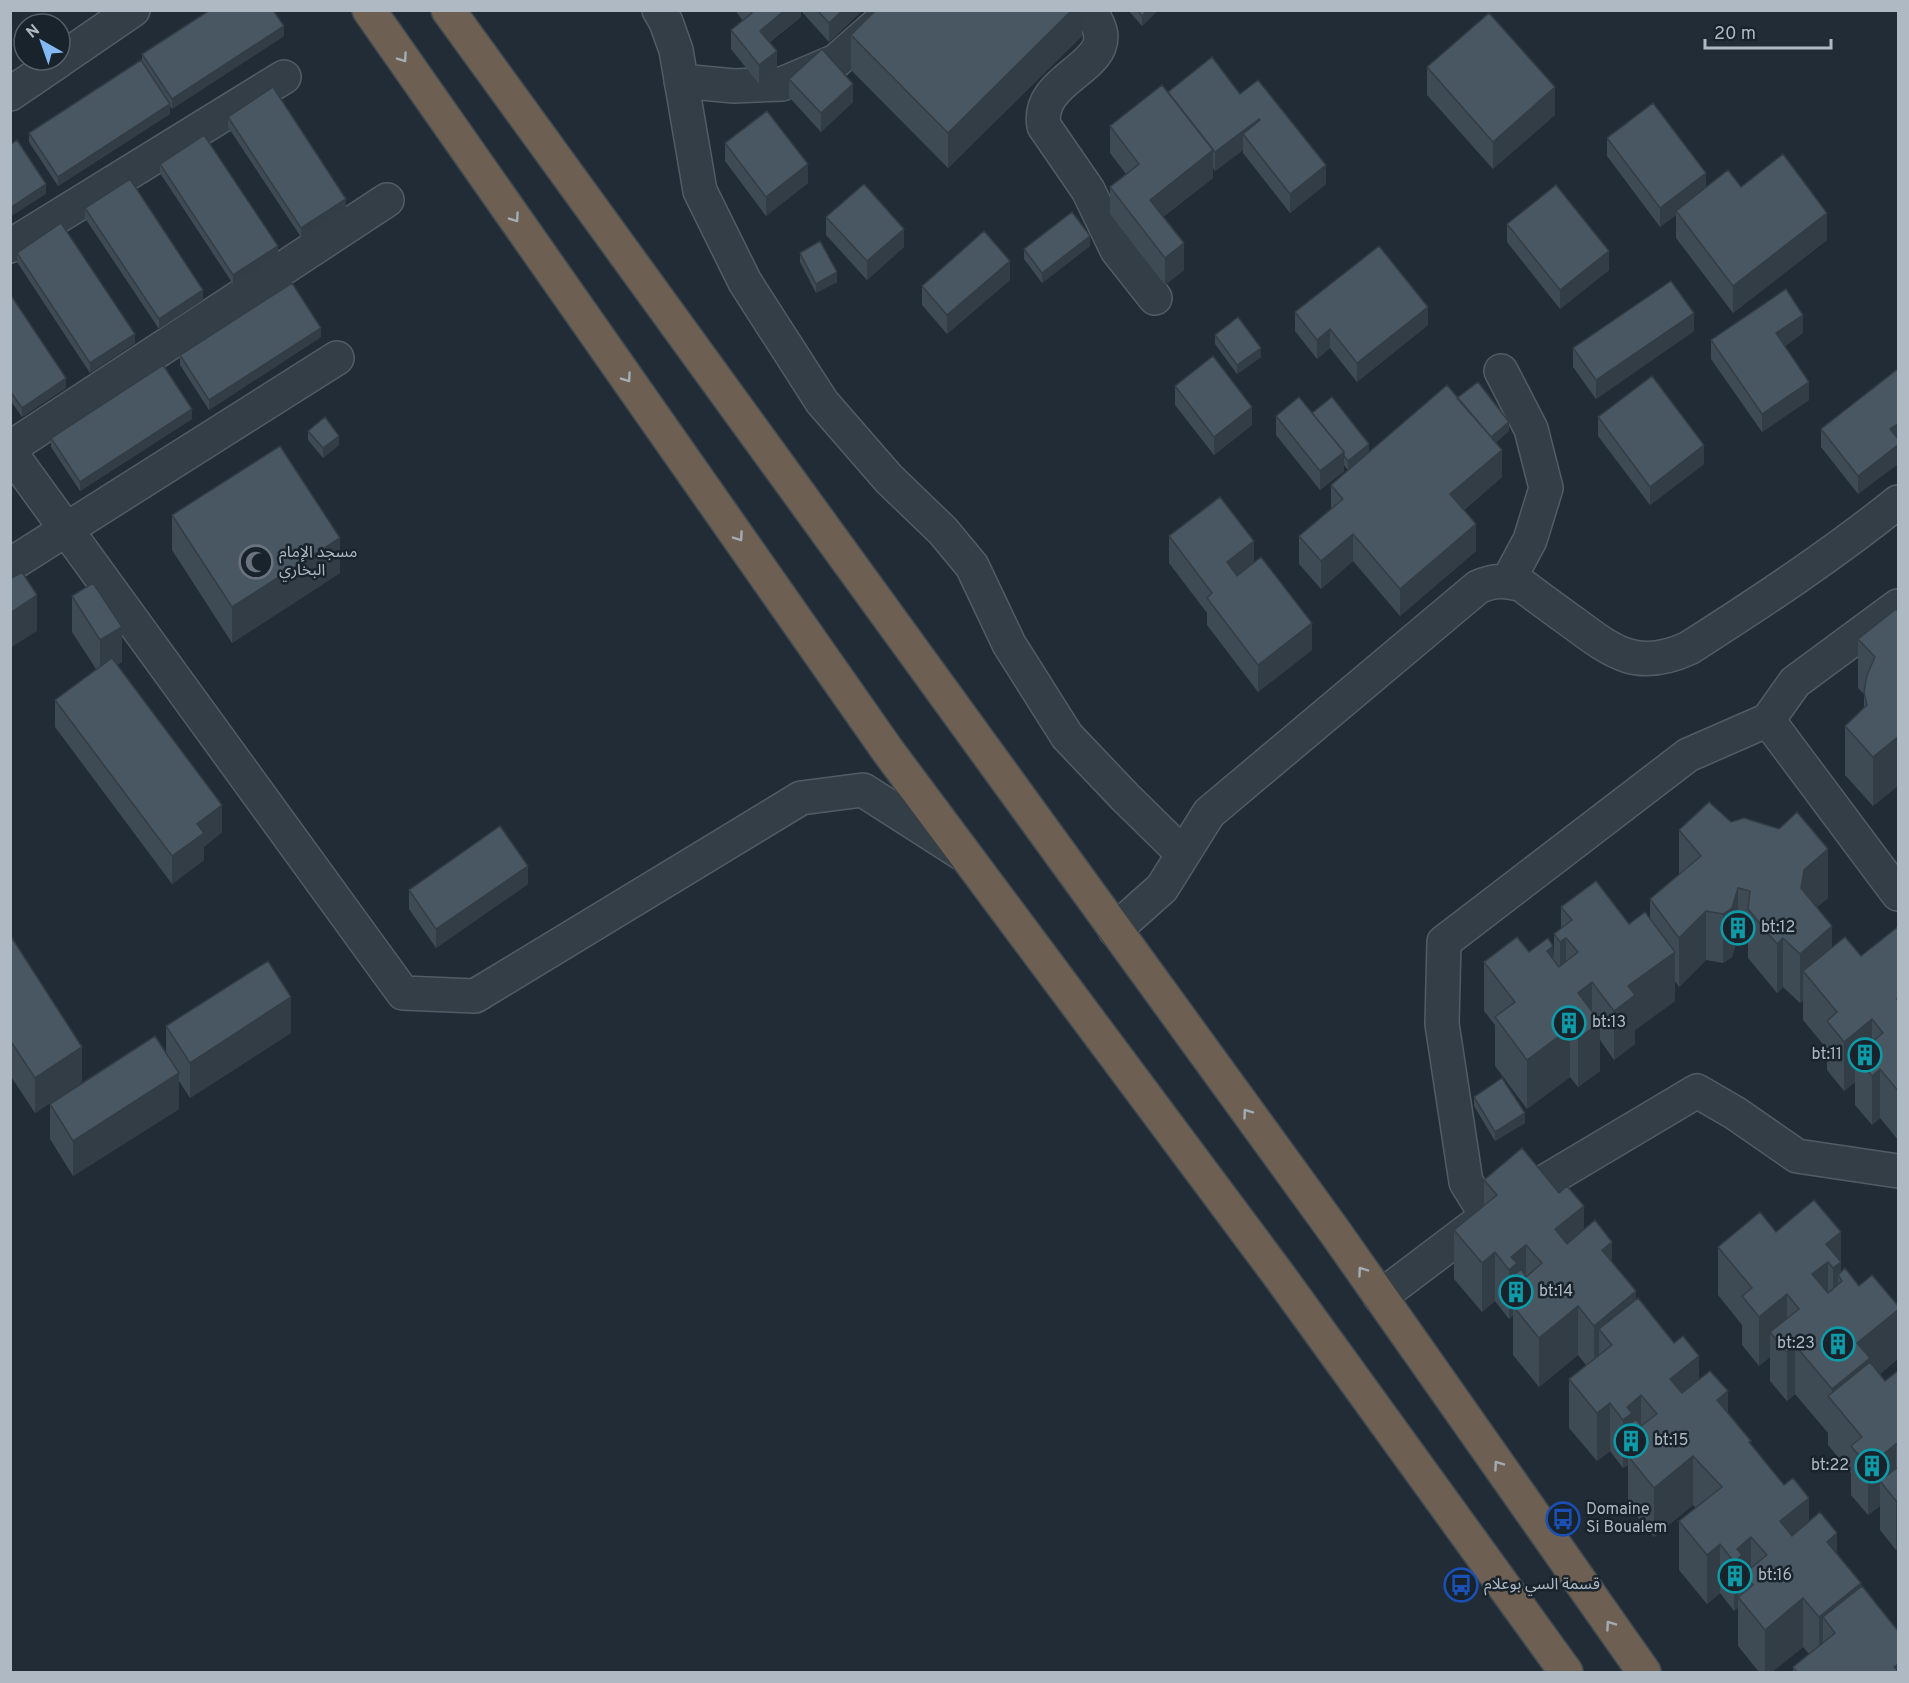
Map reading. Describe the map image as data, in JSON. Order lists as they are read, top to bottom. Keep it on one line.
{"places":{"mosque":["مسجد الإمام البخاري"],"building":["bt:12","bt:13","bt:11","bt:14","bt:23","bt:15","bt:22","bt:16"],"bus stop":["Domaine Si Boualem","قسمة السي بوعلام"]},"scale_bar":"20 m","north":"top left"}
